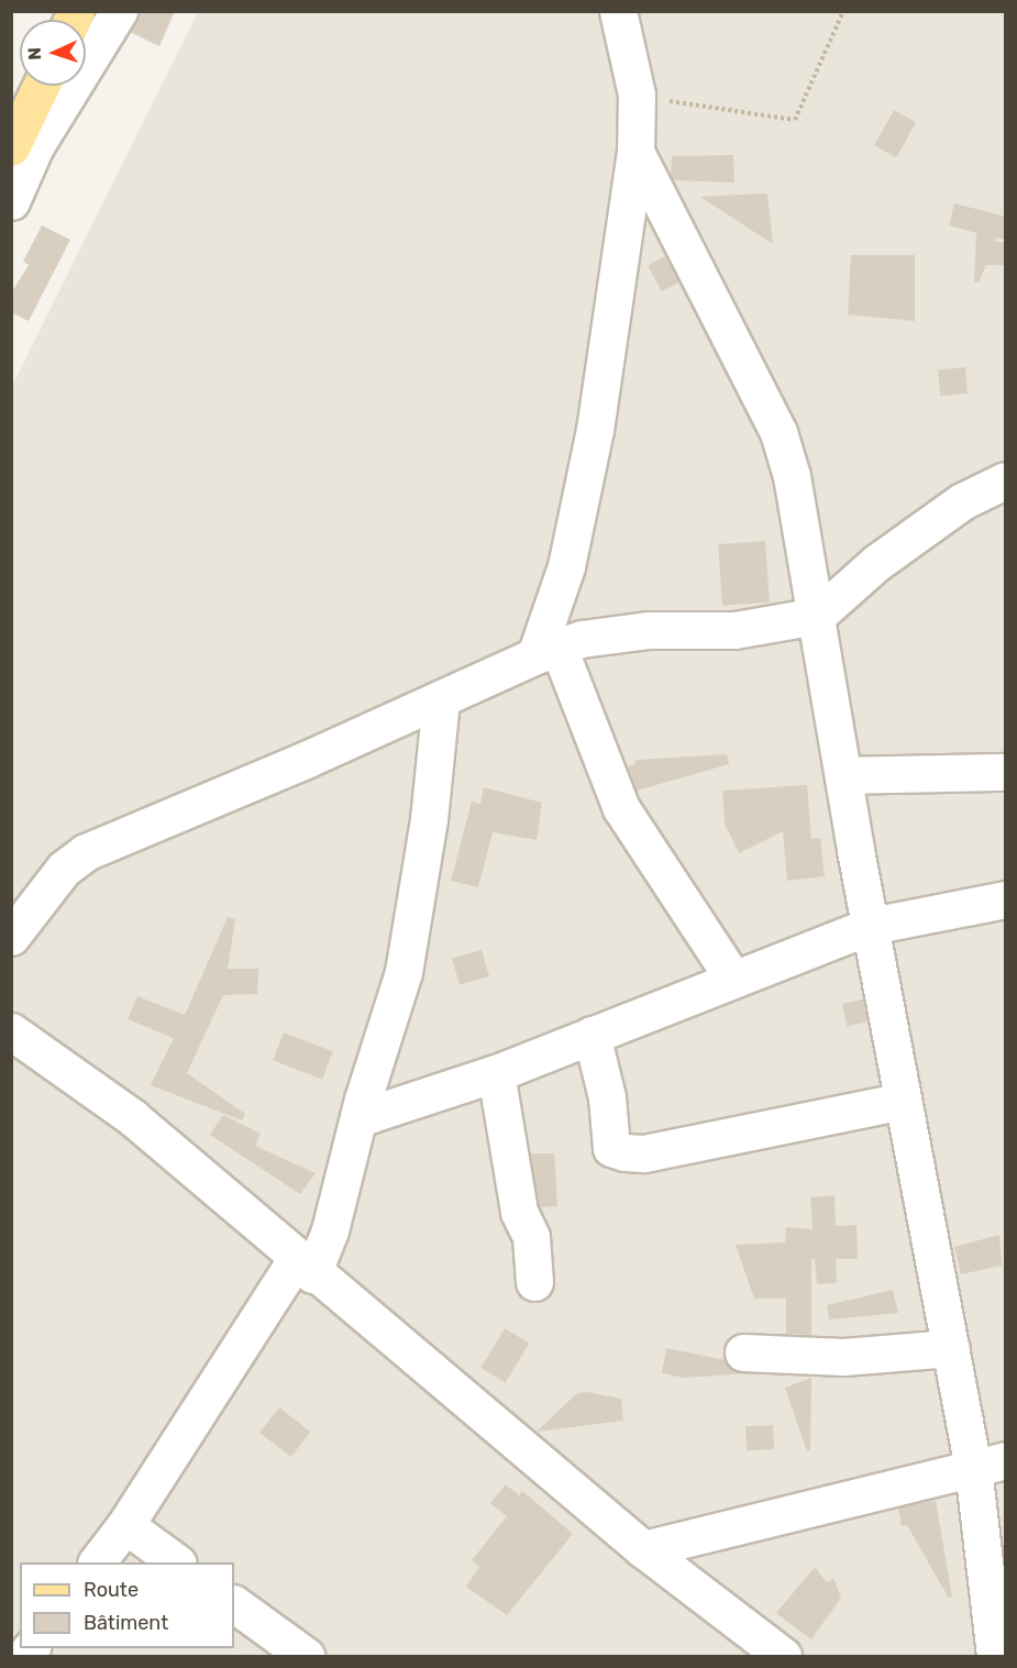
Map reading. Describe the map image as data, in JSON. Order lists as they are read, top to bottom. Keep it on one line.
{"legend":["Route","Bâtiment"],"north":"left"}
